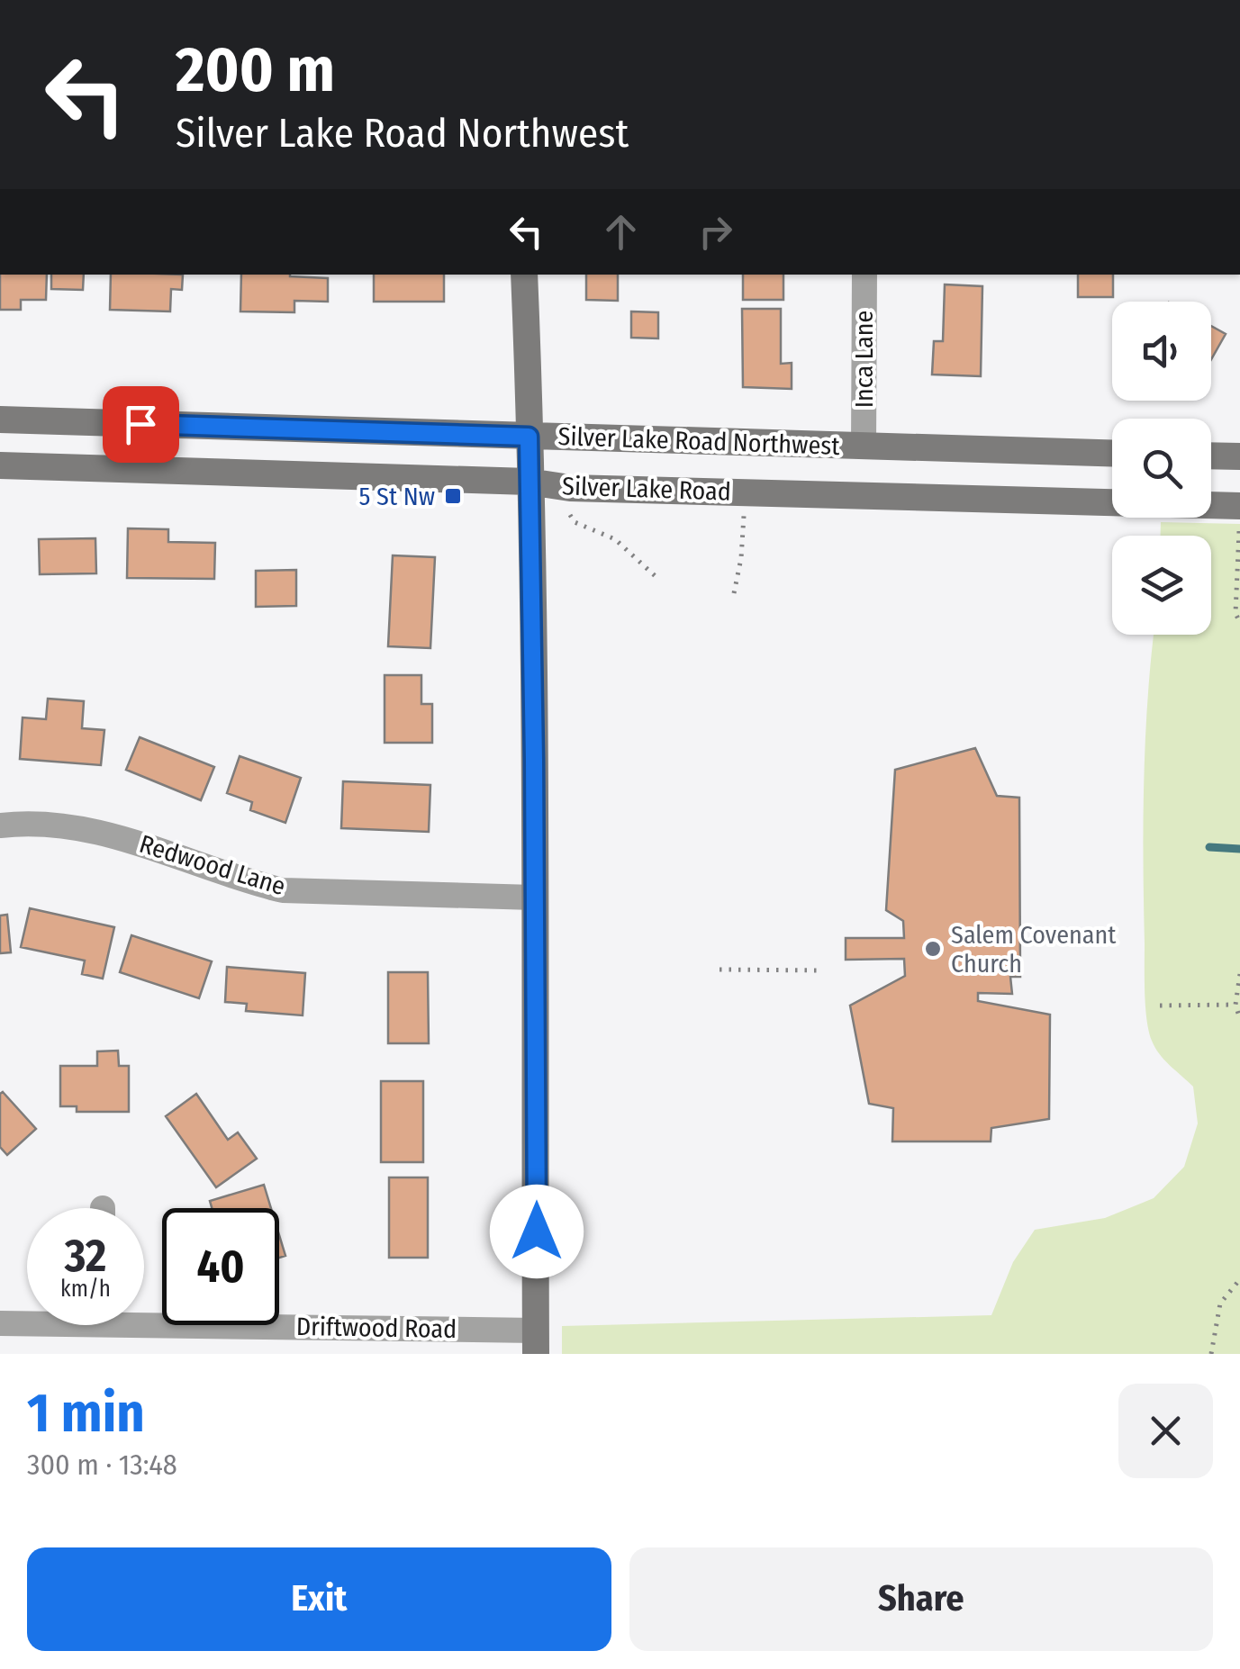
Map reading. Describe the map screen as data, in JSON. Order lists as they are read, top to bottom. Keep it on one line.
{"streets":{"main road":["Silver Lake Road Northwest","Silver Lake Road"],"street":["Inca Lane","Redwood Lane","Driftwood Road"]},"crossings":[["Inca Lane","Silver Lake Road Northwest"]],"places":{"transit":["5 St Nw"],"other":["Salem Covenant Church"]},"page":{"turn":["200 m","Silver Lake Road Northwest"],"speed":"32 km/h","limit":"40","heading":["1 min","300 m · 13:48"],"buttons":["Exit","Share"]}}
